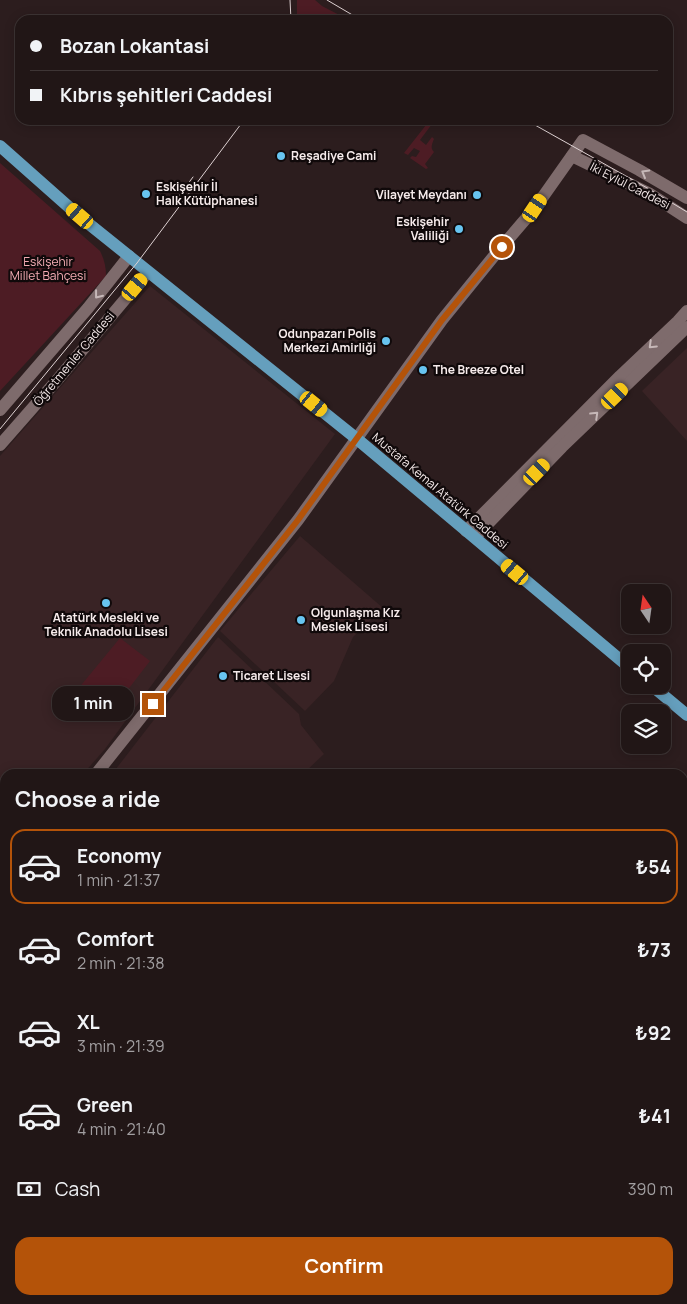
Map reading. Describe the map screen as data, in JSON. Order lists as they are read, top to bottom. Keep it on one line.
{"streets":{"main road":["İki Eylül Caddesi","Öğretmenler Caddesi","Mustafa Kemal Atatürk Caddesi"]},"crossings":[["Öğretmenler Caddesi","Mustafa Kemal Atatürk Caddesi"]],"parks":["Eskişehir Millet Bahçesi"],"places":["Reşadiye Cami","Eskişehir İl Halk Kütüphanesi","Vilayet Meydanı","Eskişehir Valiliği","Odunpazarı Polis Merkezi Amirliği","The Breeze Otel","Atatürk Mesleki ve Teknik Anadolu Lisesi","Olgunlaşma Kız Meslek Lisesi","Ticaret Lisesi"],"north":"top","page":{"banner":["Bozan Lokantasi","Kıbrıs şehitleri Caddesi"],"bubble":"1 min","heading":"Choose a ride","list":[{"name":"Economy","note":"1 min · 21:37","value":"₺54"},{"name":"Comfort","note":"2 min · 21:38","value":"₺73"},{"name":"XL","note":"3 min · 21:39","value":"₺92"},{"name":"Green","note":"4 min · 21:40","value":"₺41"}],"pay":["Cash","390 m"],"buttons":"Confirm"}}
